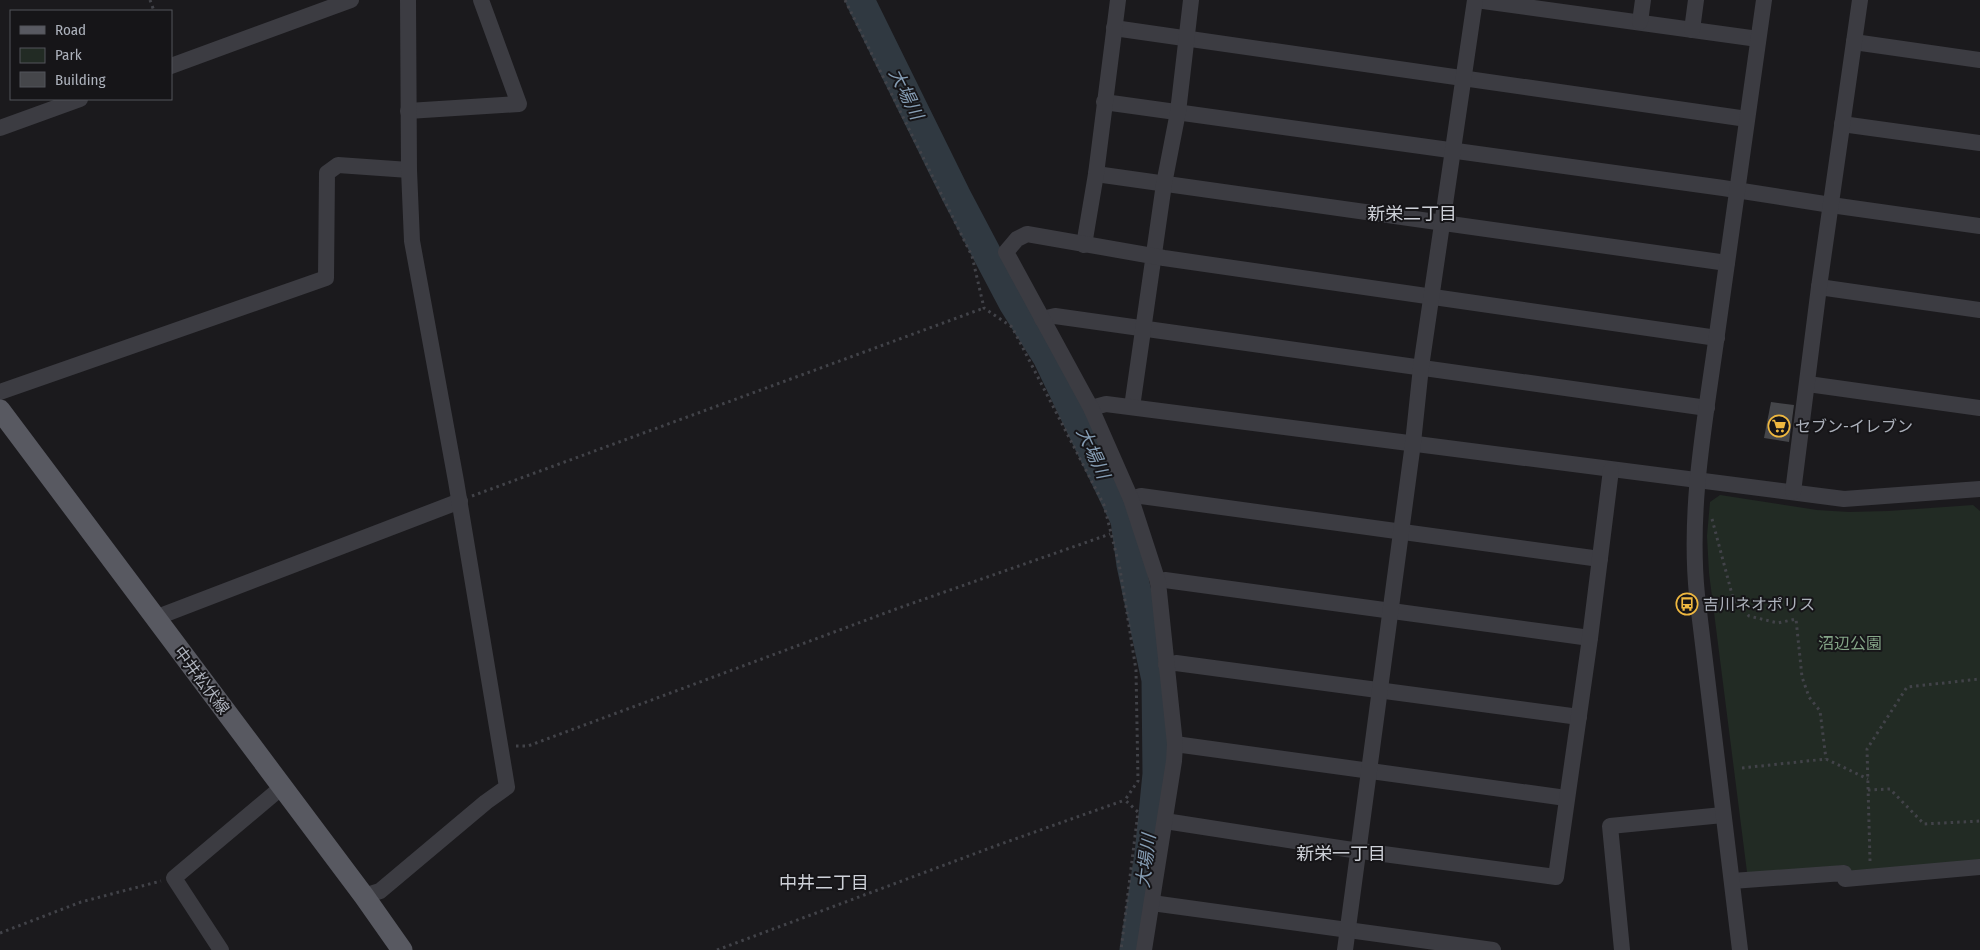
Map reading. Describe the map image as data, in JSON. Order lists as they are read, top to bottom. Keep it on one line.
{"streets":{"main road":["中井松伏線"]},"districts":["新栄二丁目","新栄一丁目","中井二丁目"],"water":["大場川"],"parks":["沼辺公園"],"places":{"supermarket":["セブン-イレブン"],"bus stop":["吉川ネオポリス"]},"legend":["Road","Park","Building"]}
